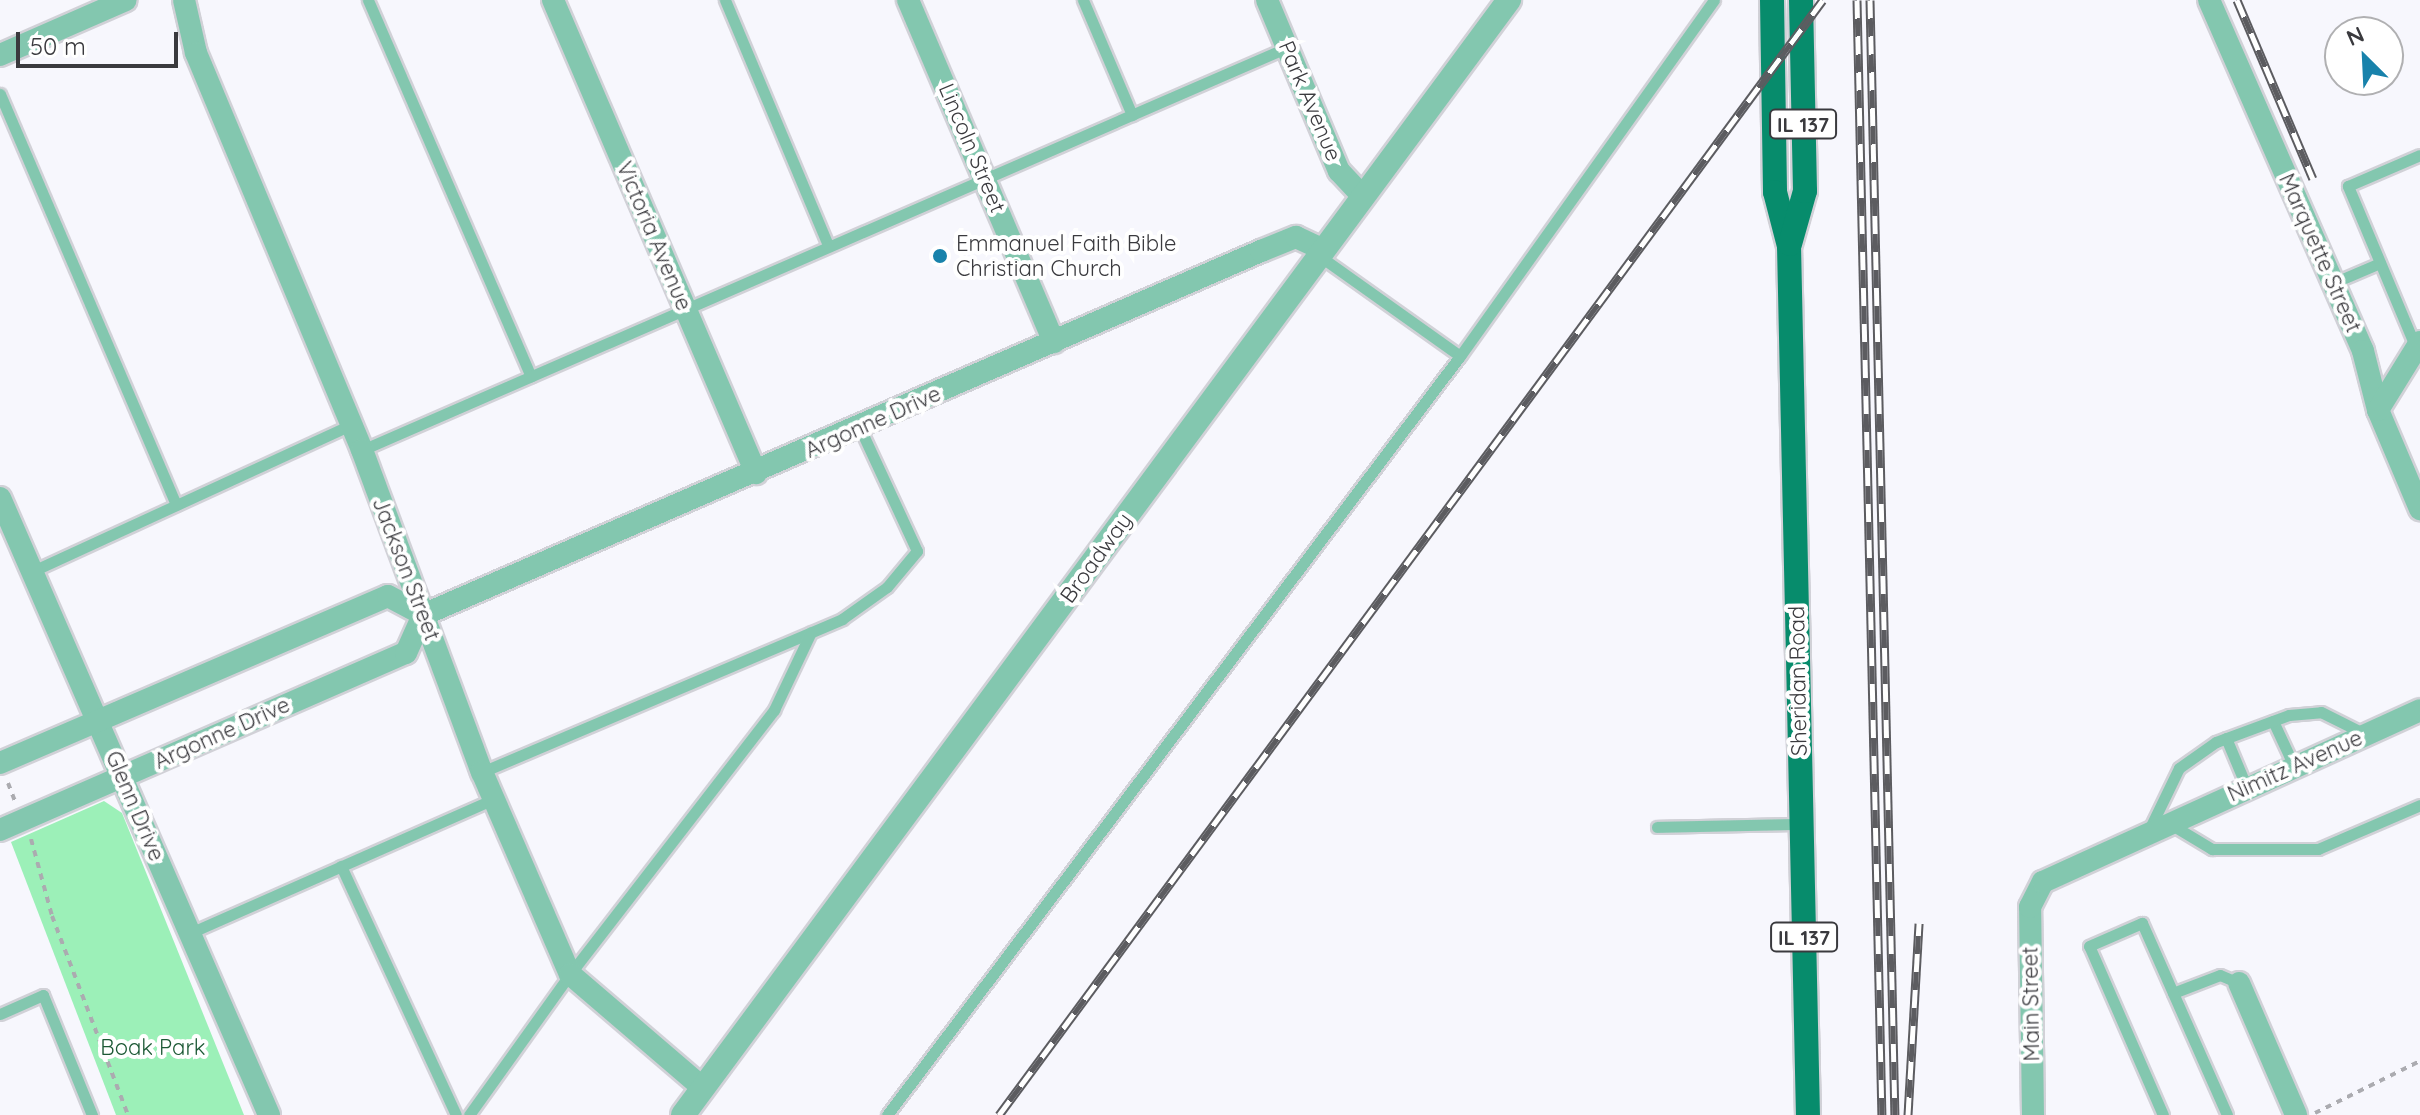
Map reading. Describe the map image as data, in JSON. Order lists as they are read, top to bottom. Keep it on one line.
{"streets":{"highway":["IL 137","Sheridan Road"],"street":["Park Avenue","Lincoln Street","Victoria Avenue","Marquette Street","Argonne Drive","Broadway","Jackson Street","Nimitz Avenue","Glenn Drive","Main Street"]},"crossings":[["Park Avenue","Broadway"],["Lincoln Street","Argonne Drive"],["Victoria Avenue","Argonne Drive"],["Argonne Drive","Broadway"],["Argonne Drive","Jackson Street"],["Argonne Drive","Glenn Drive"],["Broadway","Jackson Street"],["Nimitz Avenue","Main Street"]],"parks":["Boak Park"],"places":["Emmanuel Faith Bible Christian Church"],"scale_bar":"50 m","north":"top left"}
